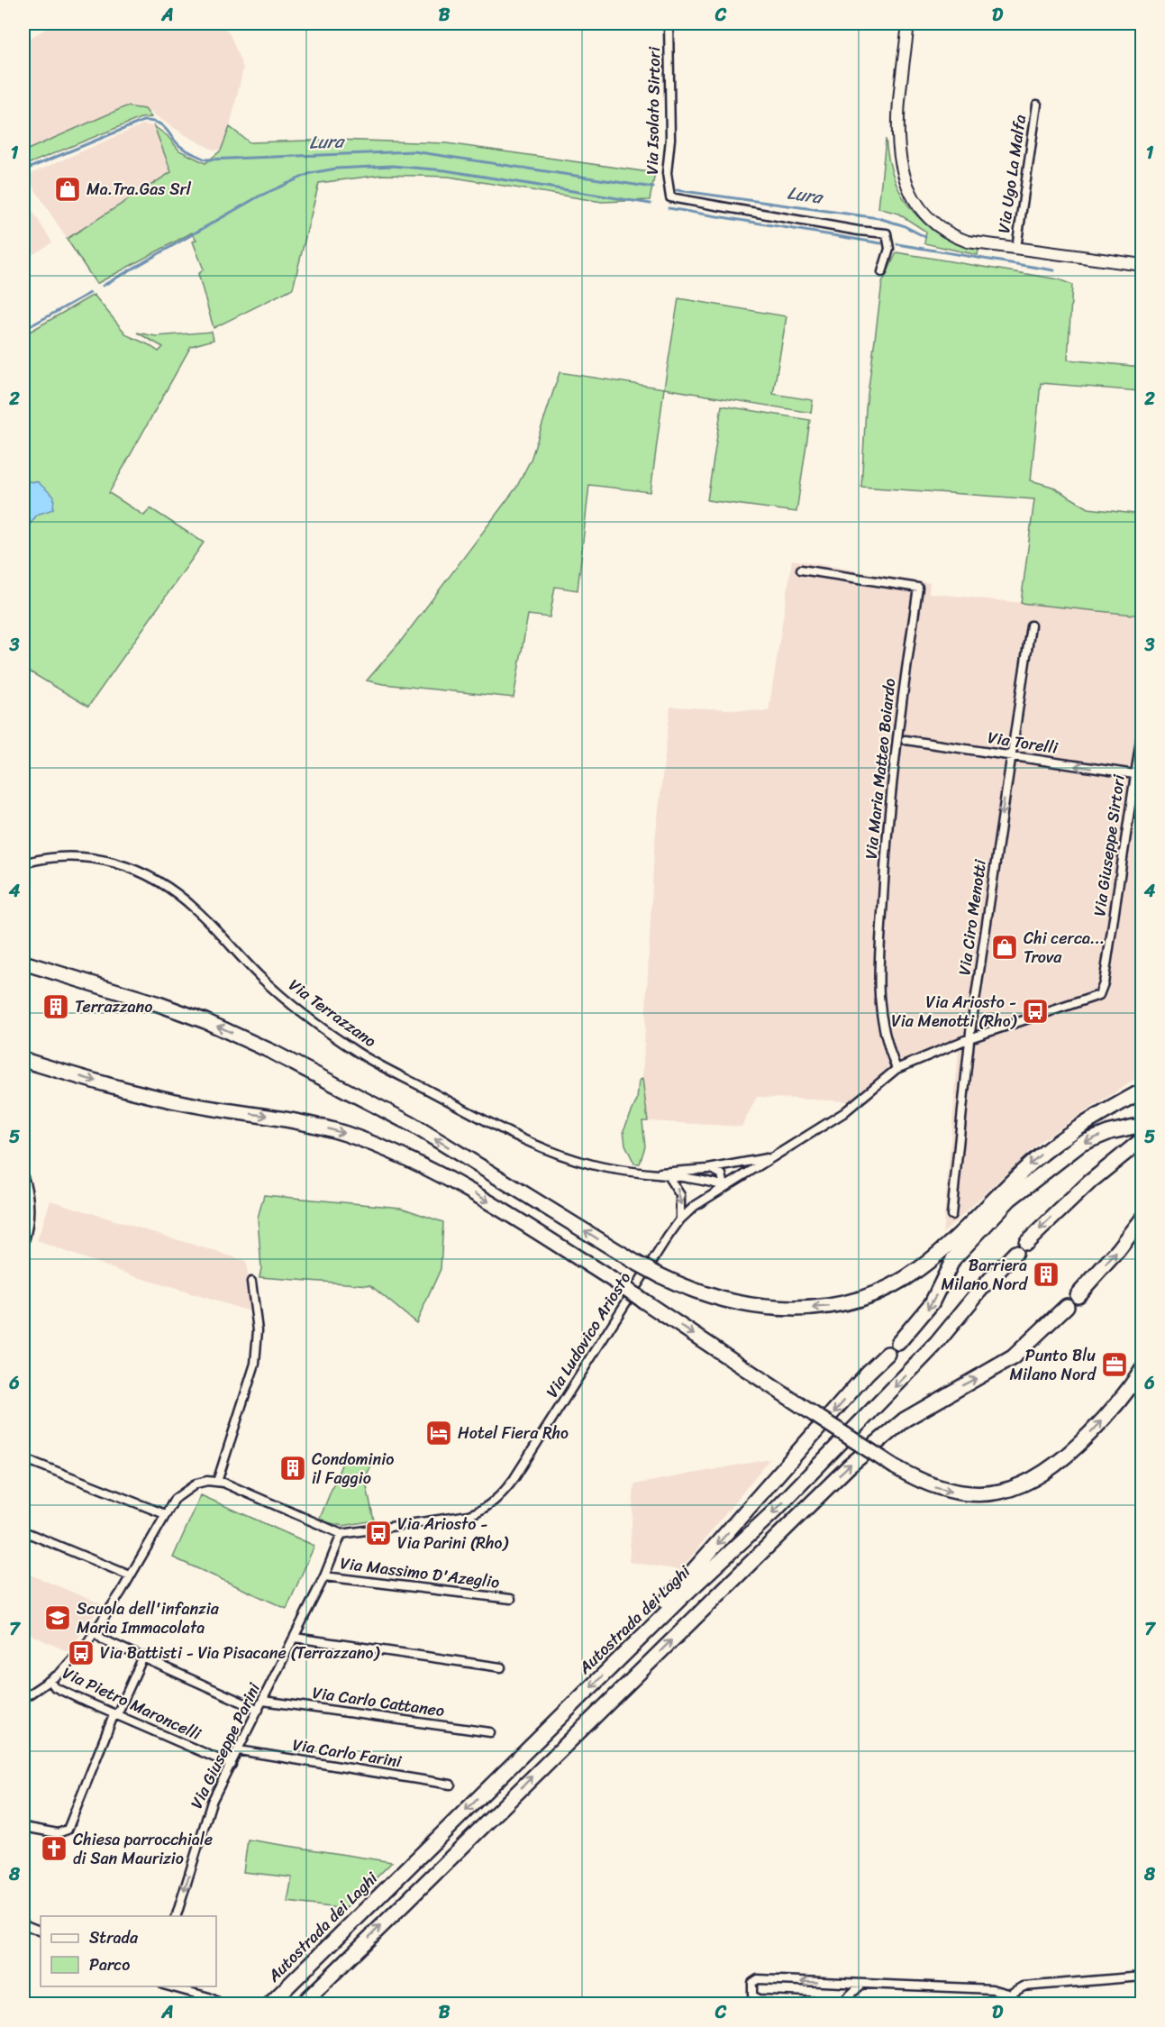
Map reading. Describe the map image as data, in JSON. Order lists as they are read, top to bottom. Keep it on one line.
{"streets":{"highway":["Autostrada dei Laghi"],"street":["Via Isolato Sirtori","Via Ugo La Malfa","Via Torelli","Via Maria Matteo Boiardo","Via Giuseppe Sirtori","Via Ciro Menotti","Via Terrazzano","Via Ludovico Ariosto","Via Massimo D'Azeglio","Via Carlo Cattaneo","Via Pietro Maroncelli","Via Giuseppe Parini","Via Carlo Farini"]},"crossings":[["Via Torelli","Via Giuseppe Sirtori"],["Via Torelli","Via Ciro Menotti"],["Via Maria Matteo Boiardo","Via Ludovico Ariosto"],["Via Giuseppe Sirtori","Via Ludovico Ariosto"],["Via Ciro Menotti","Via Ludovico Ariosto"],["Via Terrazzano","Via Ludovico Ariosto"],["Via Ludovico Ariosto","Via Pietro Maroncelli"],["Via Ludovico Ariosto","Via Giuseppe Parini"],["Via Massimo D'Azeglio","Via Giuseppe Parini"],["Via Carlo Cattaneo","Via Giuseppe Parini"],["Via Pietro Maroncelli","Via Giuseppe Parini"],["Via Giuseppe Parini","Via Carlo Farini"]],"one_way":["Via Torelli","Via Ciro Menotti","Via Giuseppe Parini"],"water":["Lura"],"places":{"shop":["Ma.Tra.Gas Srl","Chi cerca... Trova"],"building":["Terrazzano","Barriera Milano Nord","Condominio il Faggio"],"bus stop":["Via Ariosto - Via Menotti (Rho)","Via Ariosto - Via Parini (Rho)","Via Battisti - Via Pisacane (Terrazzano)"],"office":["Punto Blu Milano Nord"],"hotel":["Hotel Fiera Rho"],"school or university":["Scuola dell'infanzia Maria Immacolata"],"church":["Chiesa parrocchiale di San Maurizio"]},"legend":["Strada","Parco"],"grid":{"columns":["A","B","C","D"],"rows":["1","2","3","4","5","6","7","8"]}}
